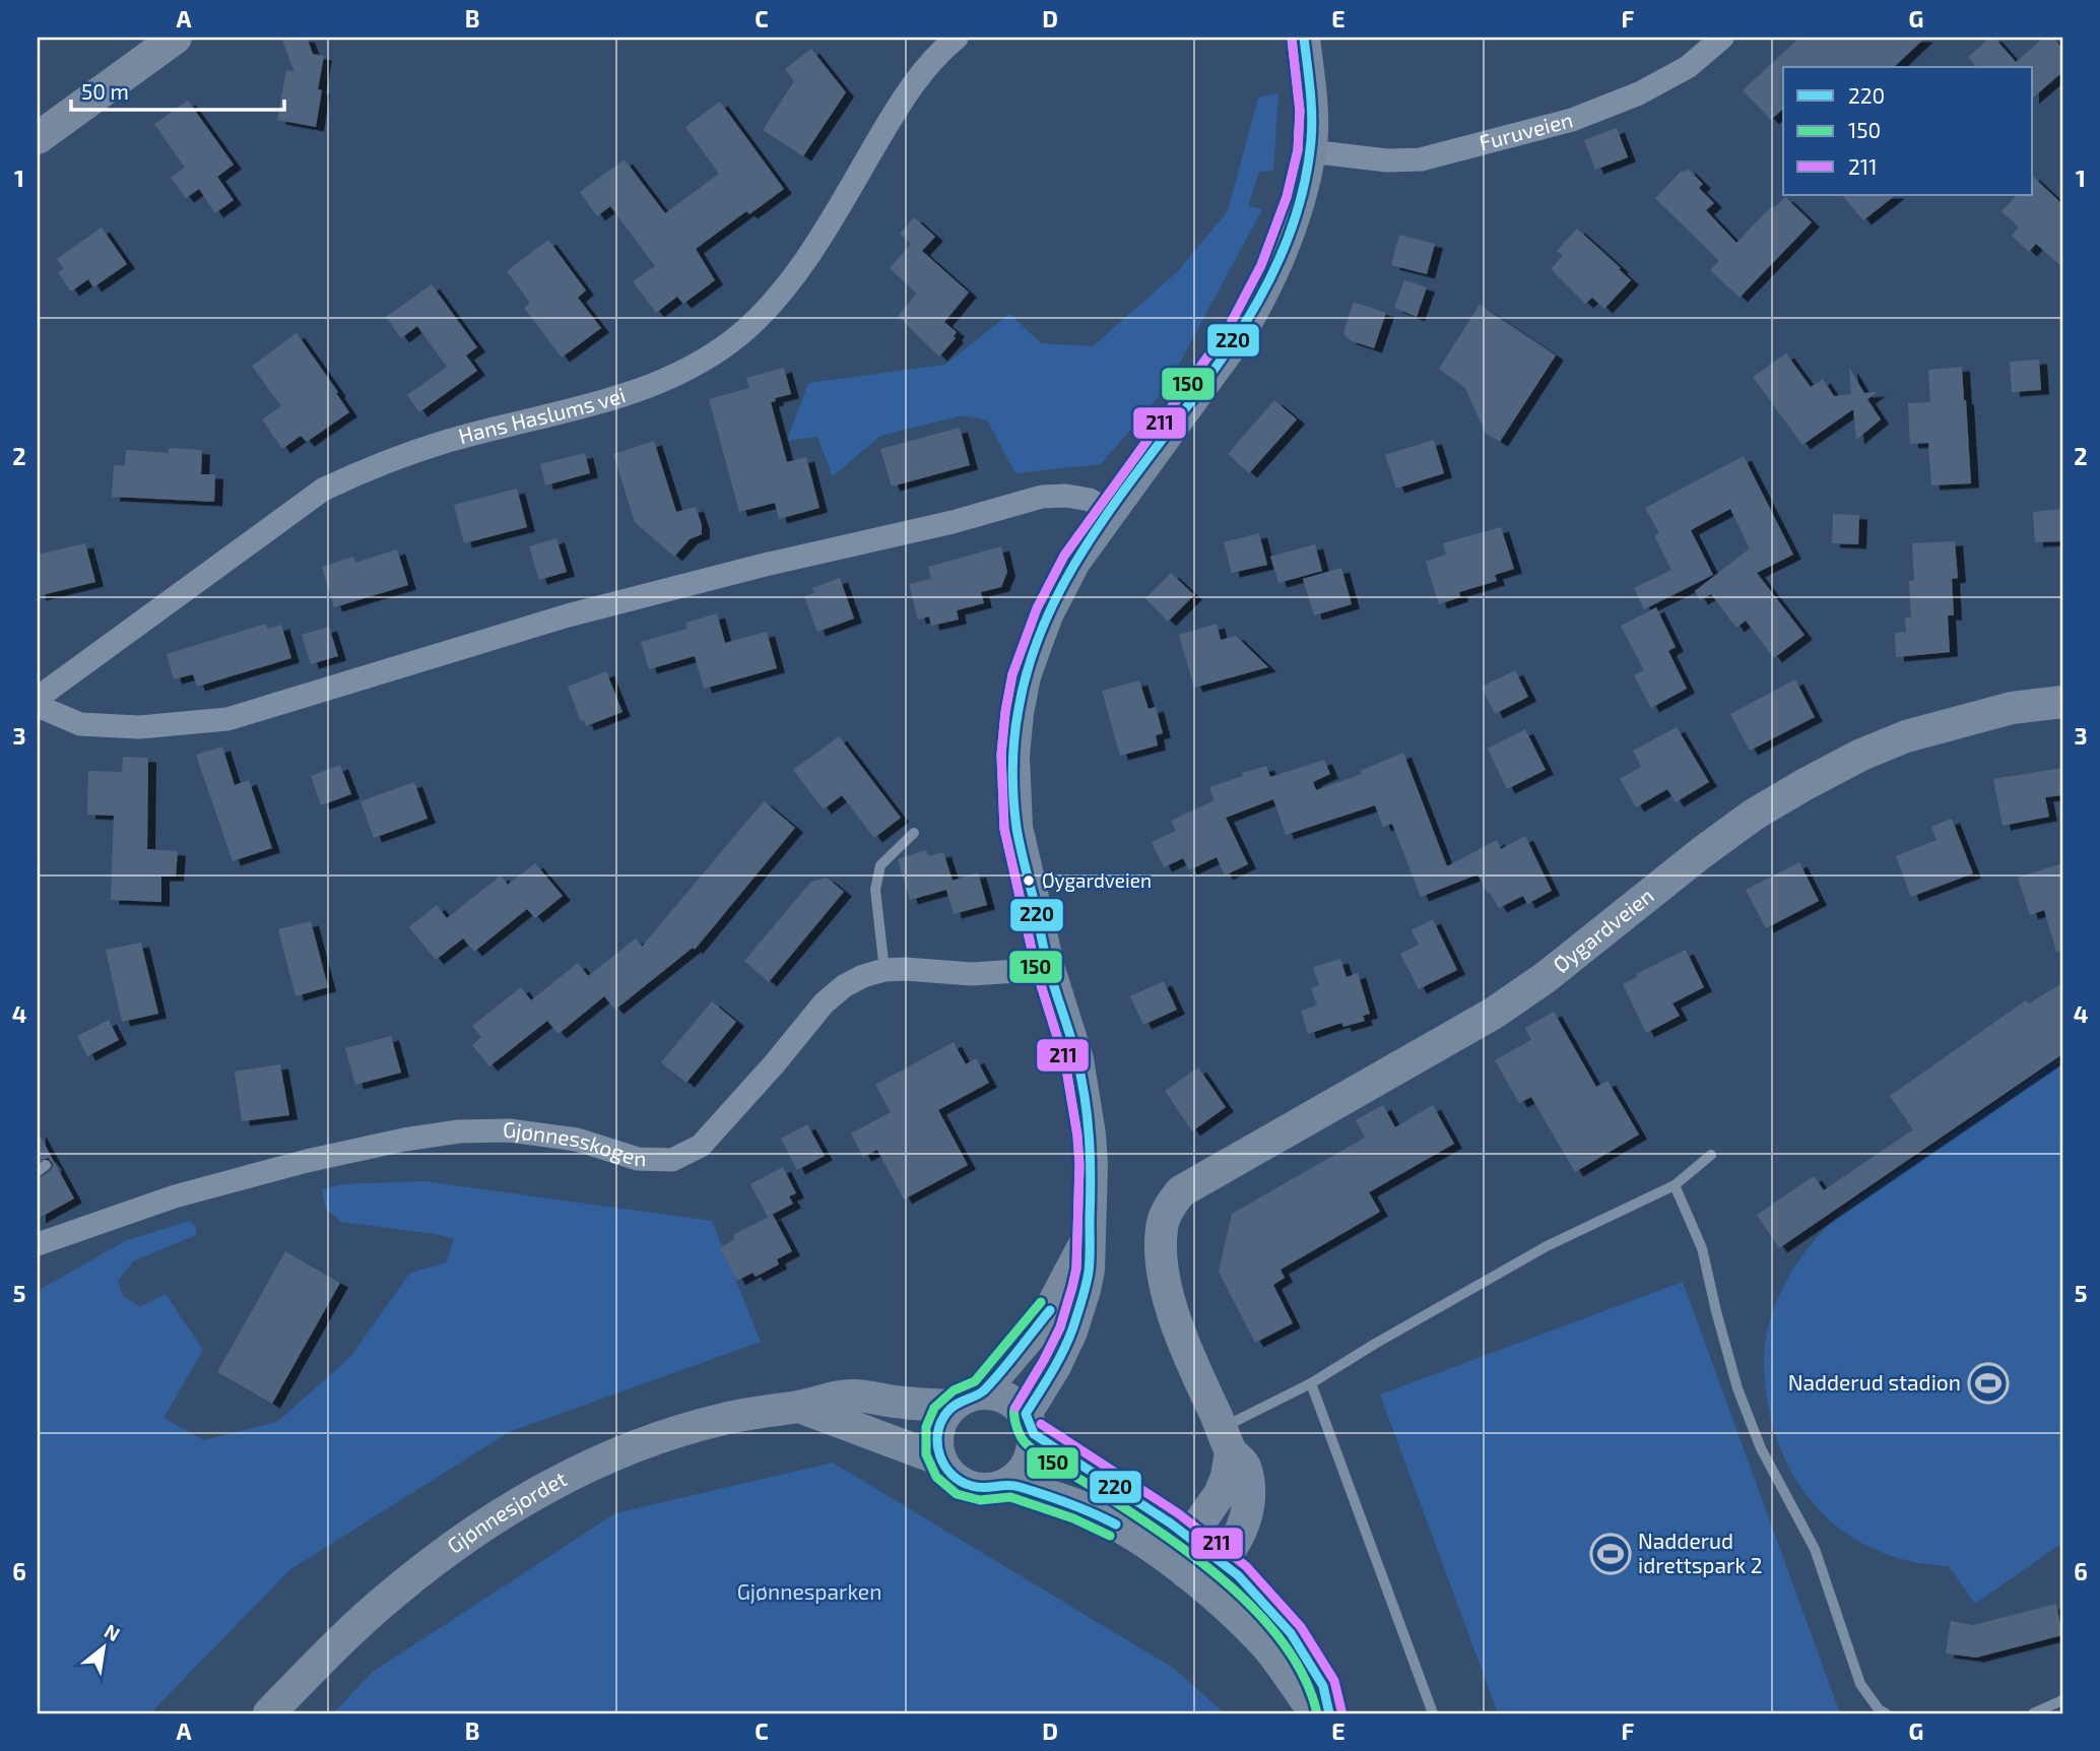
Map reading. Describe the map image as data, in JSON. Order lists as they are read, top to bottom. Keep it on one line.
{"streets":{"main road":["Øygardveien","Gjønnesjordet"],"street":["Furuveien","Hans Haslums vei","Gjønnesskogen"]},"parks":["Gjønnesparken"],"places":{"other":["Øygardveien"],"sports":["Nadderud stadion","Nadderud idrettspark 2"]},"lines":["transit line 220","transit line 150","transit line 211"],"legend":["220","150","211"],"scale_bar":"50 m","north":"top right","grid":{"columns":["A","B","C","D","E","F","G"],"rows":["1","2","3","4","5","6"]}}
